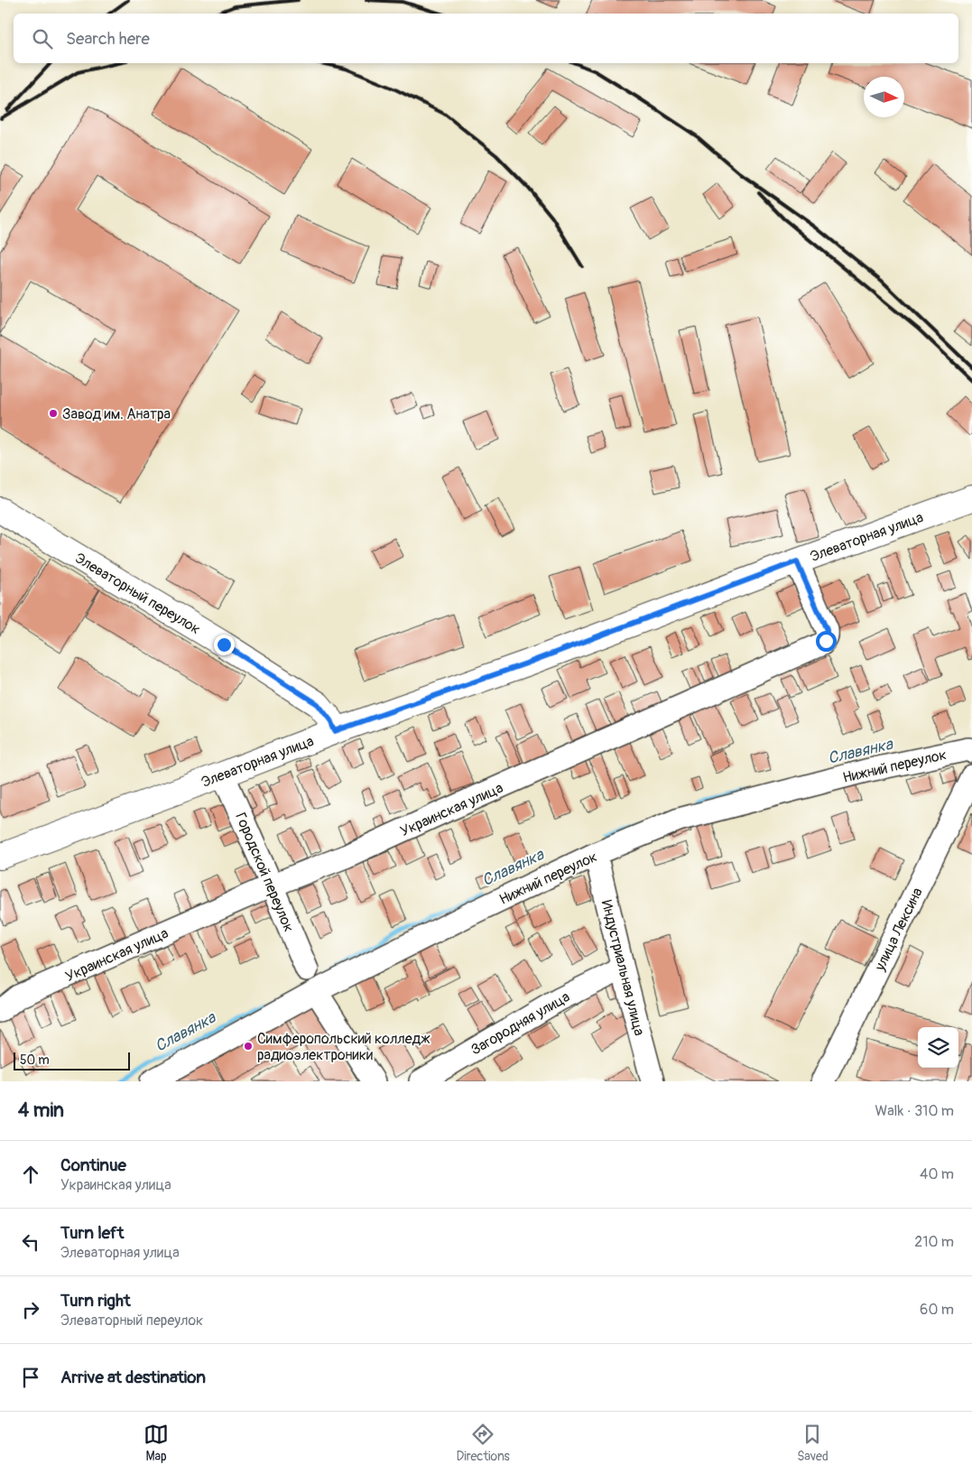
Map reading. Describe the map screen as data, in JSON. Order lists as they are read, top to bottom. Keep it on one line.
{"streets":{"main road":["Элеваторная улица","Элеваторный переулок"],"street":["Нижний переулок","Украинская улица","Городской переулок","улица Лексина","Индустриальная улица","Загородняя улица"]},"crossings":[["Элеваторная улица","Элеваторный переулок"],["Элеваторная улица","Украинская улица"],["Элеваторная улица","Городской переулок"],["Нижний переулок","Индустриальная улица"],["Украинская улица","Городской переулок"],["Индустриальная улица","Загородняя улица"]],"water":["Славянка"],"places":["Завод им. Анатра","Симферопольский колледж радиоэлектроники"],"scale_bar":"50 m","north":"right","page":{"search":"Search here","scale":"50 m","heading":["4 min","Walk · 310 m"],"list":[["Continue","Украинская улица","40 m"],["Turn left","Элеваторная улица","210 m"],["Turn right","Элеваторный переулок","60 m"],"Arrive at destination"],"nav":["Map","Directions","Saved"]}}
